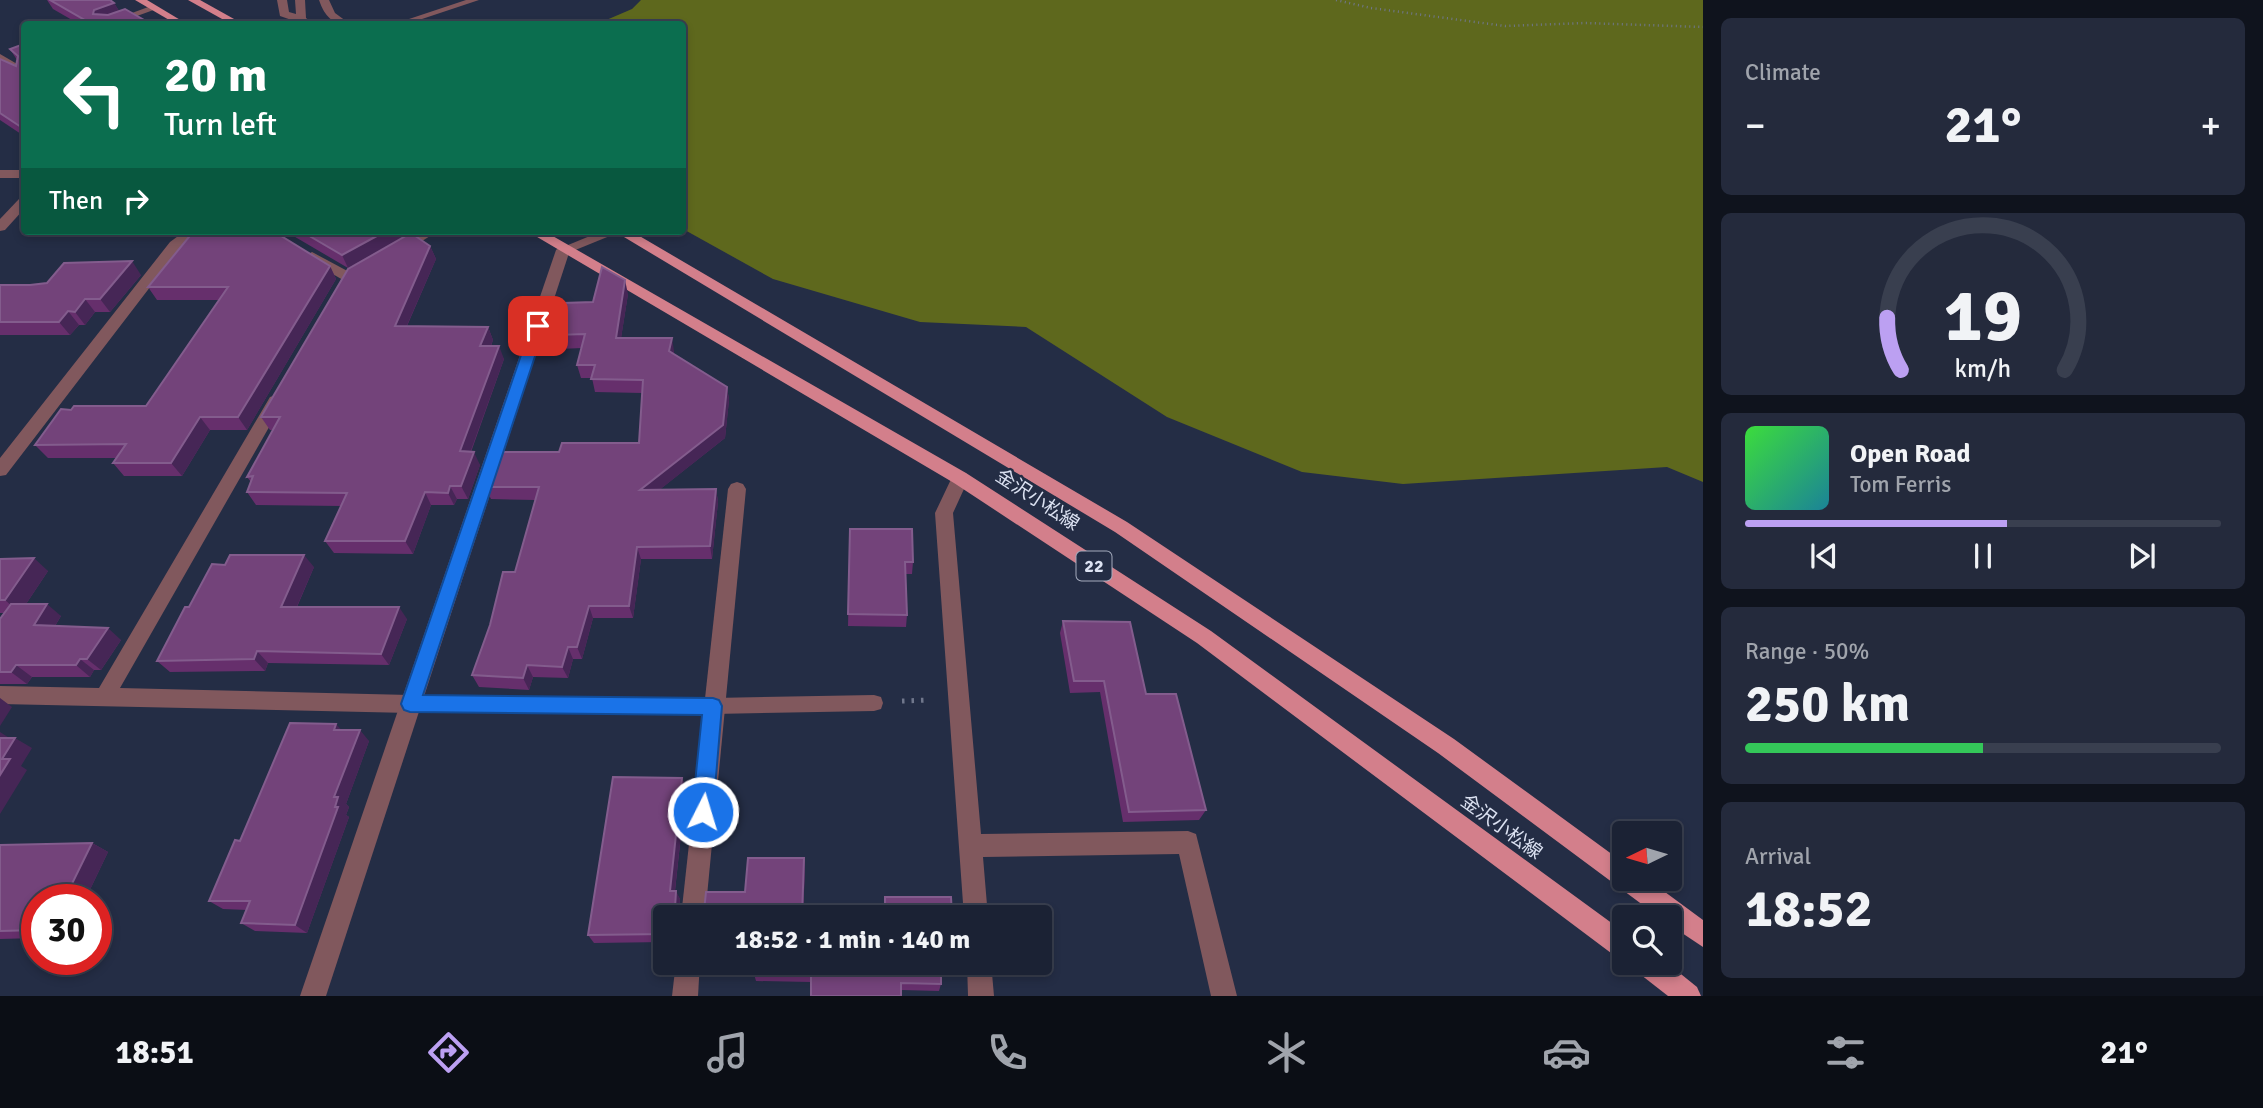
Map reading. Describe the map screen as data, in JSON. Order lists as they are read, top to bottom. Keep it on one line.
{"streets":{"main road":["金沢小松線","22"]},"north":"left","page":{"tile":["Climate",["Range · 50%","250 km"],["Arrival","18:52"]],"turn":["20 m","Turn left"],"heat":["−","21°","+"],"then":"Then","song":["Open Road","Tom Ferris"],"limit":"30","trip":"18:52 · 1 min · 140 m","tabs":["18:51","21°"],"gauge":["19","km/h"]}}
